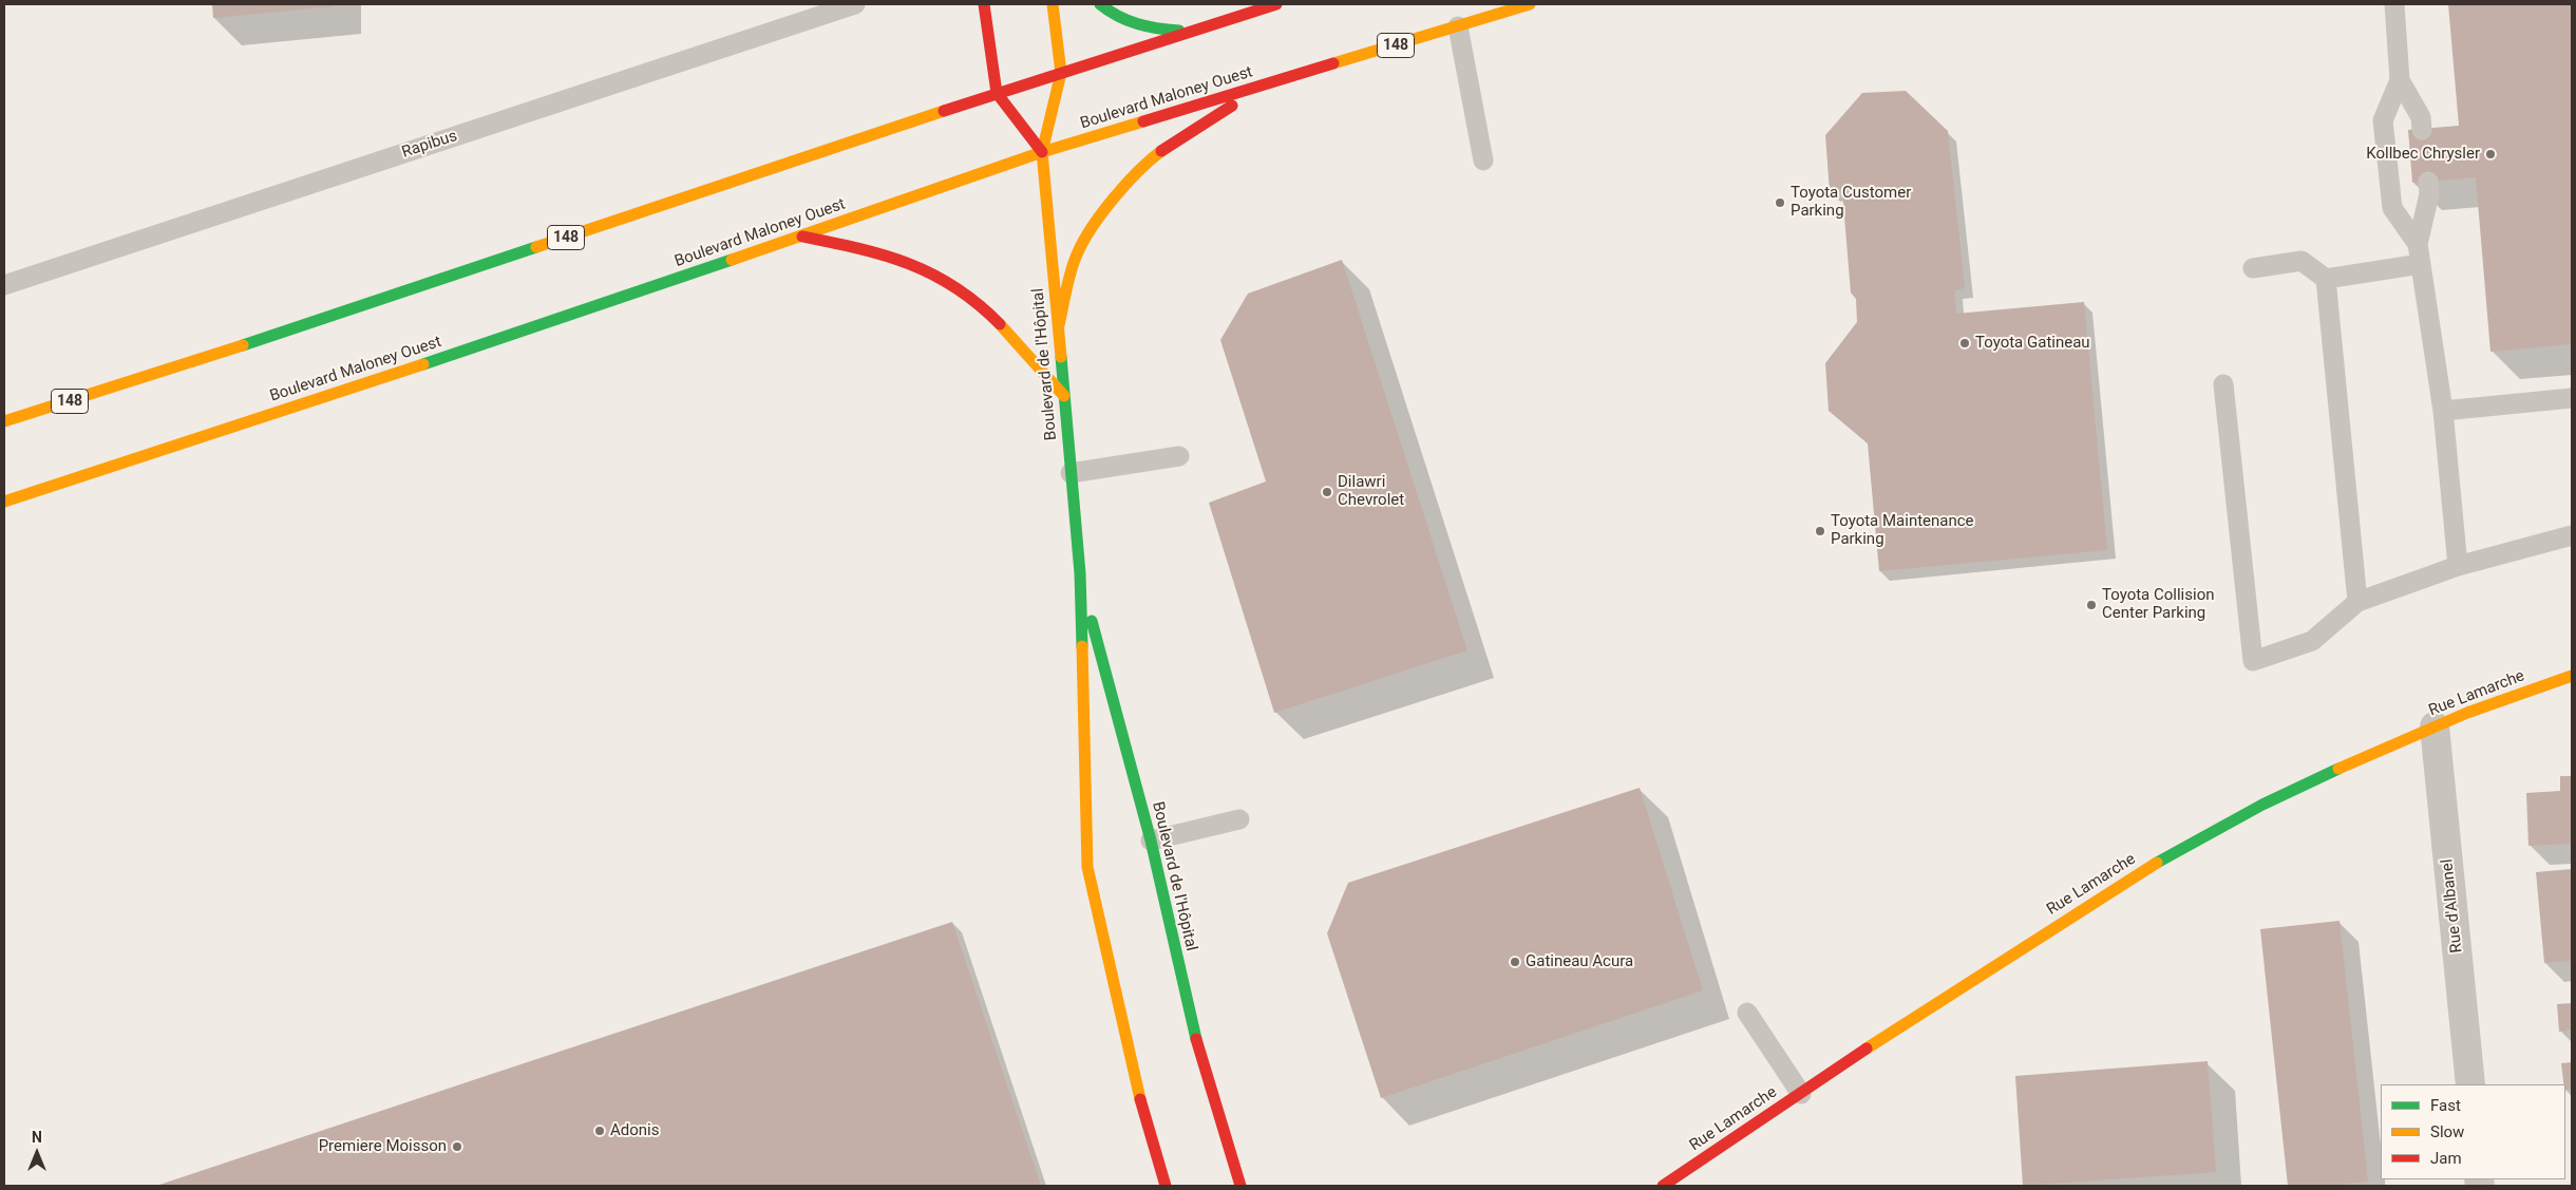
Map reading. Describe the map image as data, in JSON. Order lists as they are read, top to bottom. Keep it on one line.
{"streets":{"main road":["148","Boulevard Maloney Ouest","Boulevard de l'Hôpital","Rue Lamarche"],"street":["Rue d'Albanel"],"lane":["Rapibus"]},"crossings":[["148","Boulevard de l'Hôpital"],["Boulevard Maloney Ouest","Boulevard de l'Hôpital"],["Rue Lamarche","Rue d'Albanel"]],"places":["Kollbec Chrysler","Toyota Customer Parking","Toyota Gatineau","Dilawri Chevrolet","Toyota Maintenance Parking","Toyota Collision Center Parking","Gatineau Acura","Adonis","Premiere Moisson"],"legend":["Fast","Slow","Jam"],"north":"top"}
